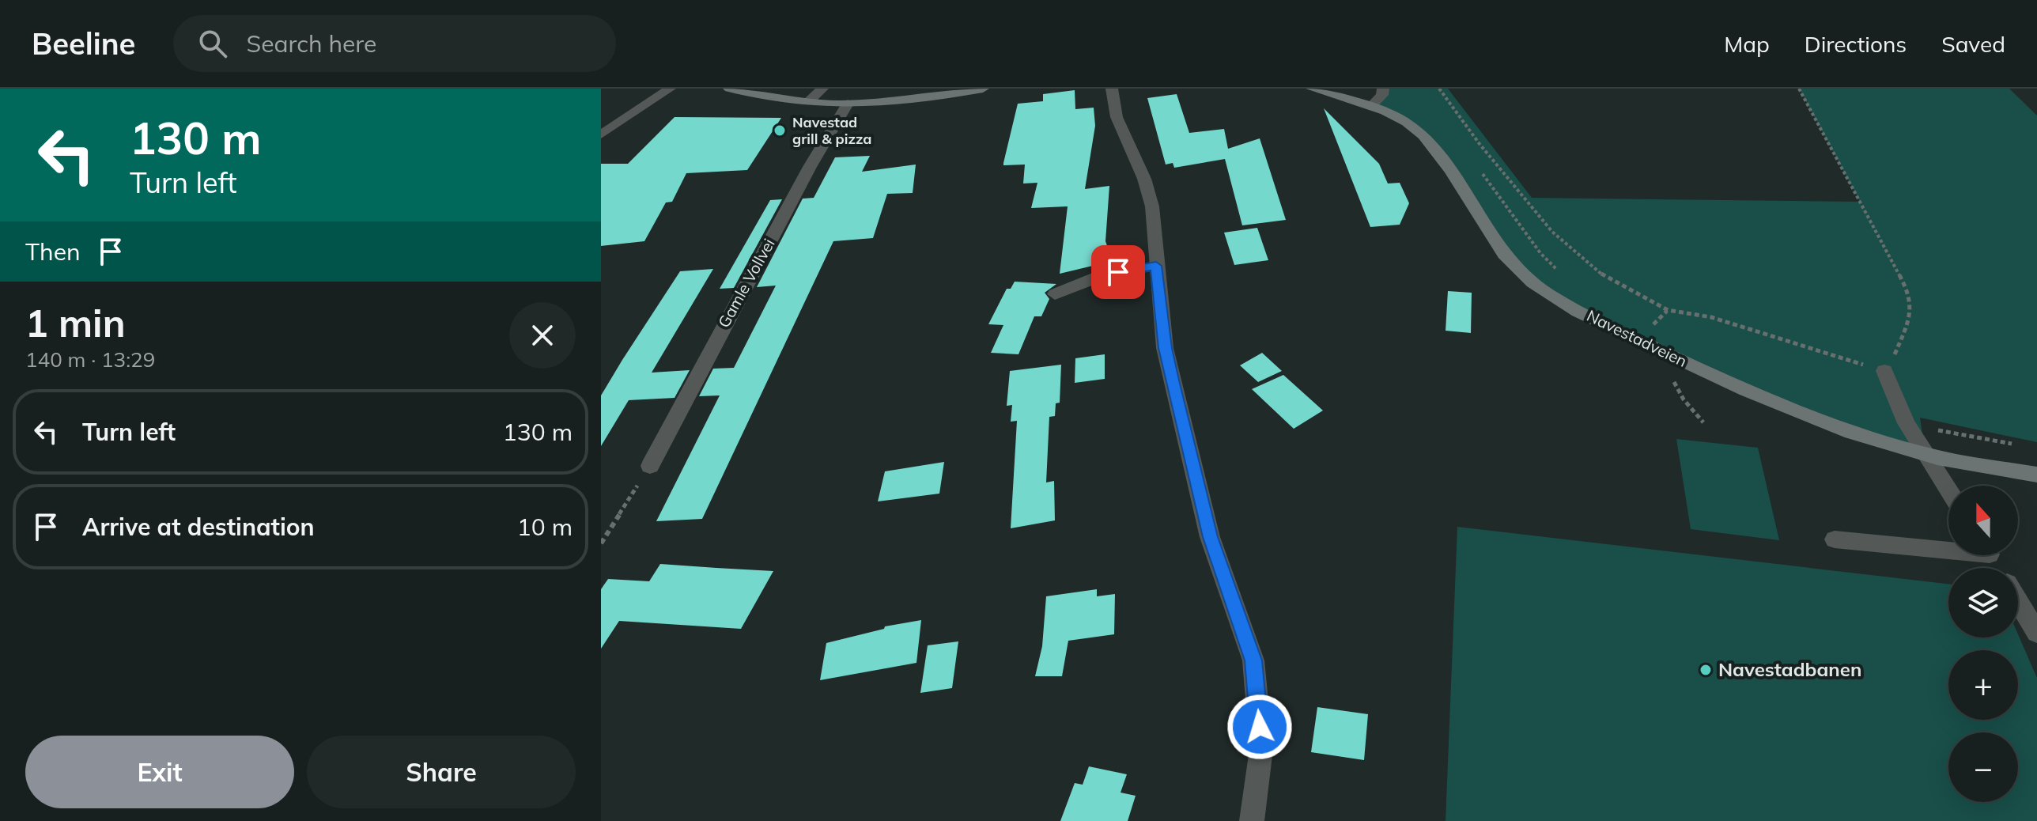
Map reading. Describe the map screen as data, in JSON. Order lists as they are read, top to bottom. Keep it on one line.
{"streets":{"street":["Gamle Vollvei","Navestadveien"]},"places":["Navestad grill & pizza","Navestadbanen"],"north":"top","page":{"header":"Beeline","search":"Search here","nav":["Map","Directions","Saved"],"turn":["130 m","Turn left"],"then":"Then","heading":["1 min","140 m · 13:29"],"list":[{"name":"Turn left","value":"130 m"},{"name":"Arrive at destination","value":"10 m"}],"map_buttons":["+","−"],"buttons":["Exit","Share"]}}
